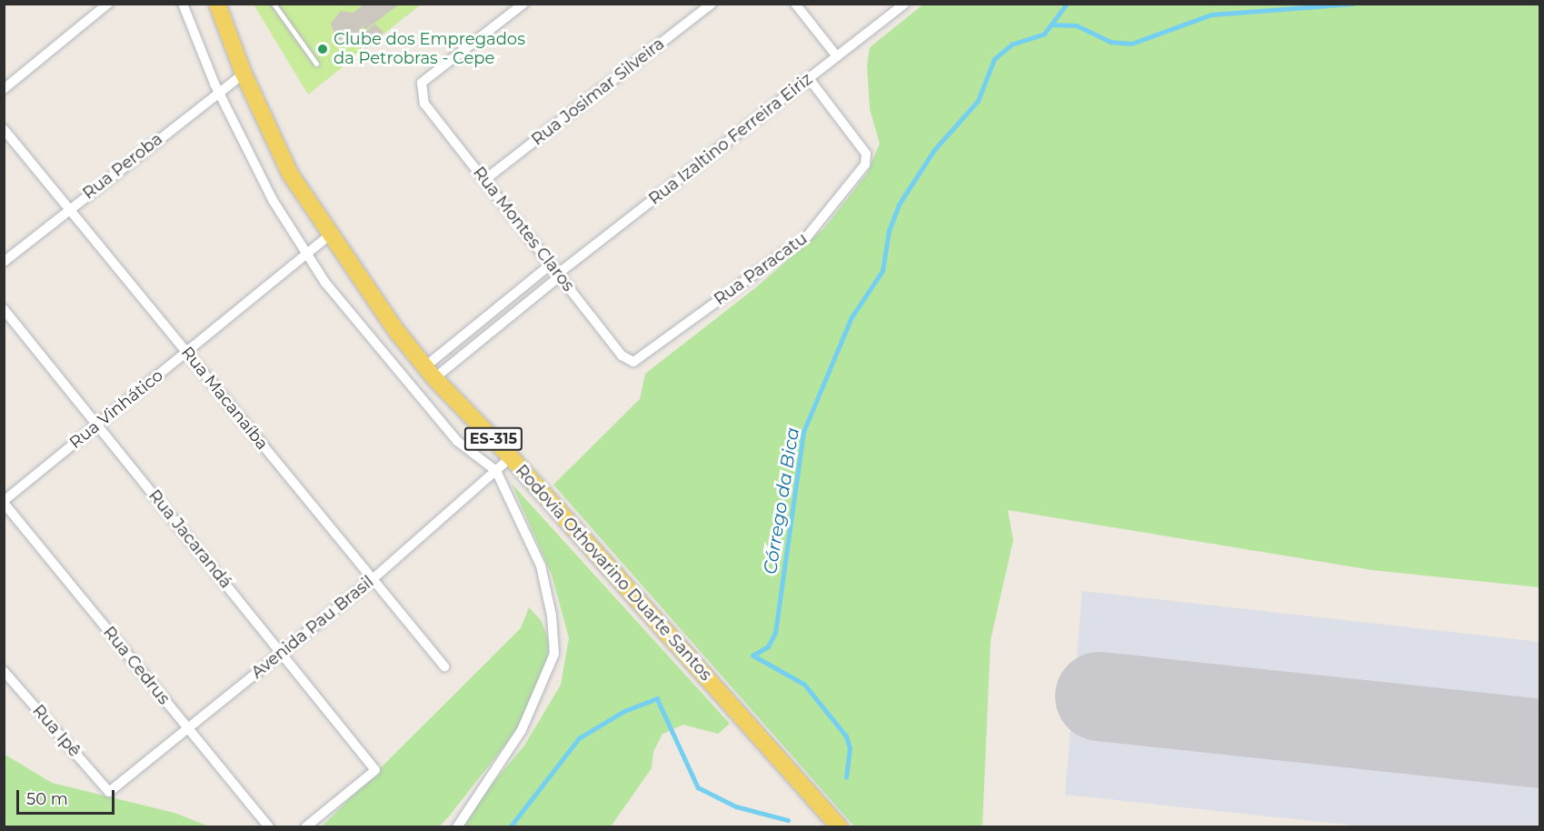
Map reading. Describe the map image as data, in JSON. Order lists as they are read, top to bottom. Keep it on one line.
{"streets":{"main road":["ES-315","Rodovia Othovarino Duarte Santos"],"street":["Rua Josimar Silveira","Rua Izaltino Ferreira Eiriz","Rua Peroba","Rua Montes Claros","Rua Paracatu","Rua Macanaíba","Rua Vinhático","Rua Jacarandá","Avenida Pau Brasil","Rua Cedrus","Rua Ipê"]},"crossings":[["Rua Josimar Silveira","Rua Montes Claros"],["Rua Izaltino Ferreira Eiriz","Rua Montes Claros"],["Rua Izaltino Ferreira Eiriz","Rua Paracatu"],["Rua Izaltino Ferreira Eiriz","Rodovia Othovarino Duarte Santos"],["Rua Peroba","Rua Macanaíba"],["Rua Peroba","Rodovia Othovarino Duarte Santos"],["Rua Montes Claros","Rua Paracatu"],["Rua Macanaíba","Rua Vinhático"],["Rua Macanaíba","Avenida Pau Brasil"],["Rua Vinhático","Rua Jacarandá"],["Rua Vinhático","Rodovia Othovarino Duarte Santos"],["Rua Vinhático","Rua Cedrus"],["Rua Jacarandá","Avenida Pau Brasil"],["Rodovia Othovarino Duarte Santos","Avenida Pau Brasil"],["Avenida Pau Brasil","Rua Cedrus"],["Avenida Pau Brasil","Rua Ipê"]],"water":["Córrego da Bica"],"places":["Clube dos Empregados da Petrobras - Cepe"],"scale_bar":"50 m"}
